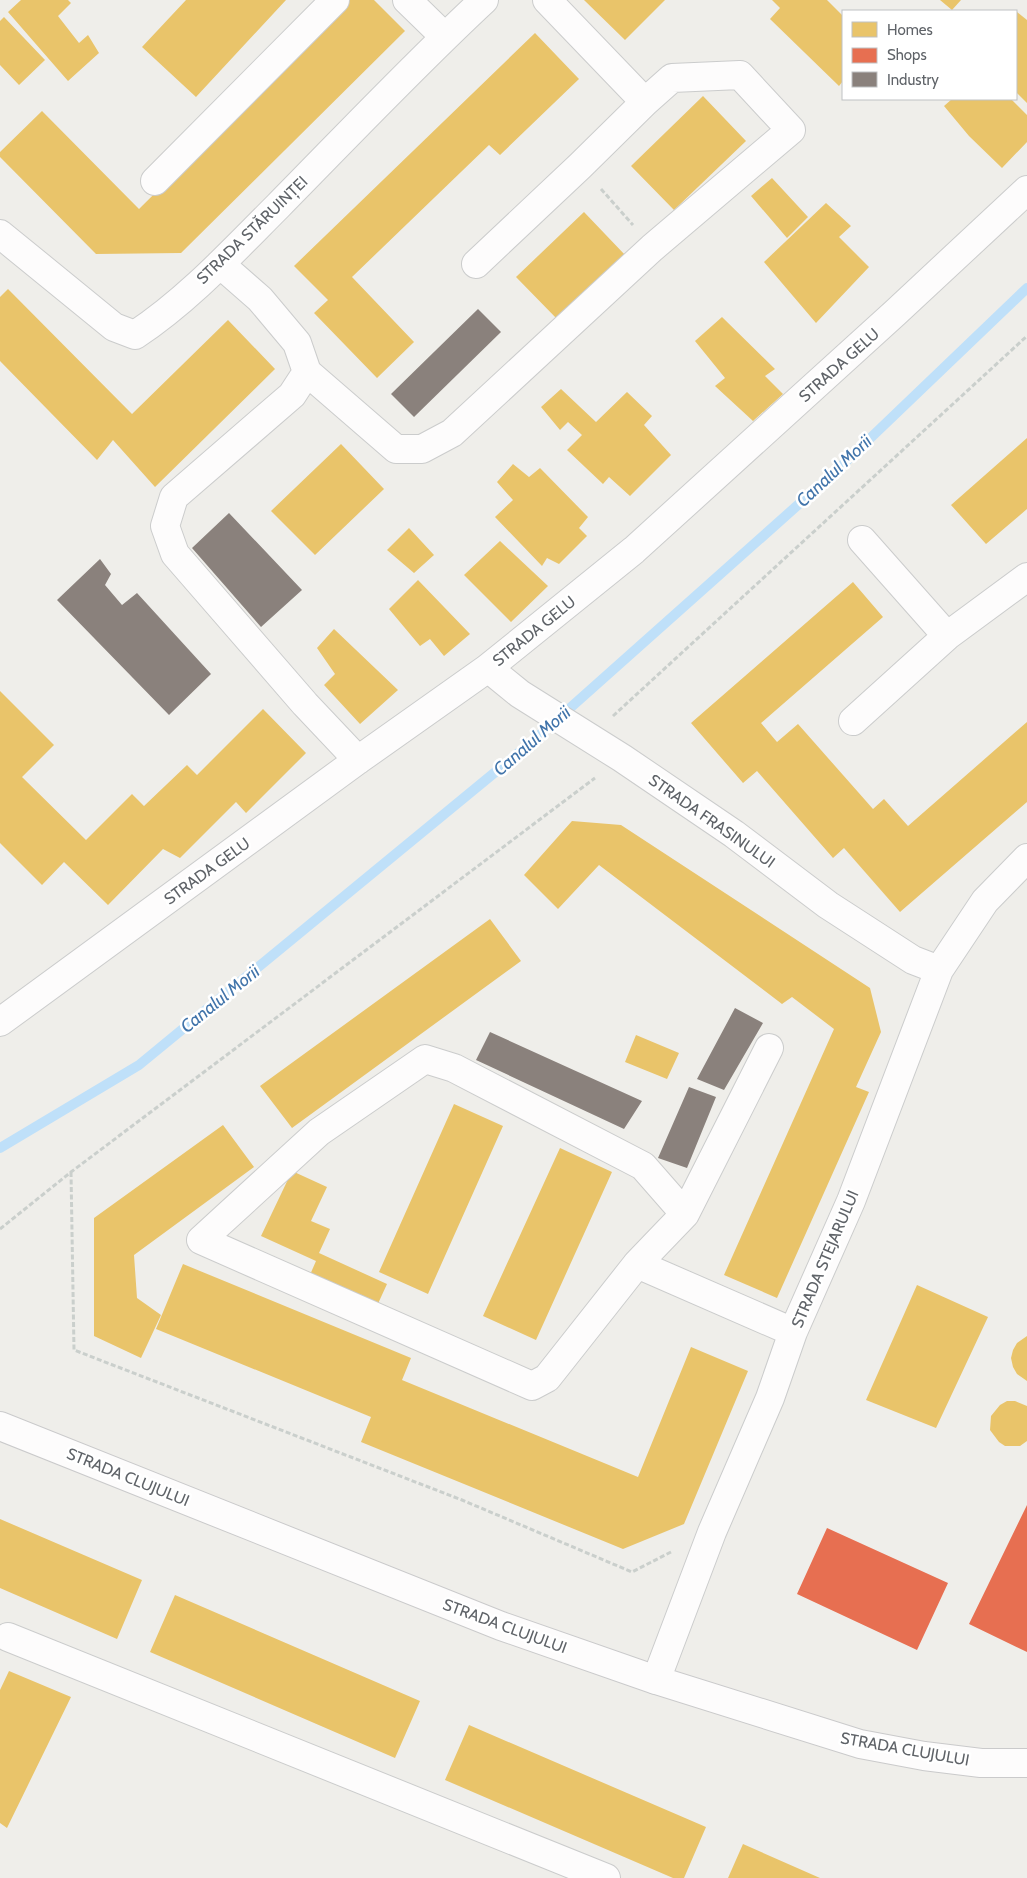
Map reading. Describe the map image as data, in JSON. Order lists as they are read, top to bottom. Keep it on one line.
{"streets":{"street":["STRADA STĂRUINȚEI","STRADA GELU","STRADA FRASINULUI","STRADA STEJARULUI","STRADA CLUJULUI"]},"crossings":[["STRADA GELU","STRADA FRASINULUI"],["STRADA FRASINULUI","STRADA STEJARULUI"],["STRADA STEJARULUI","STRADA CLUJULUI"]],"water":["Canalul Morii"],"legend":["Homes","Shops","Industry"]}
